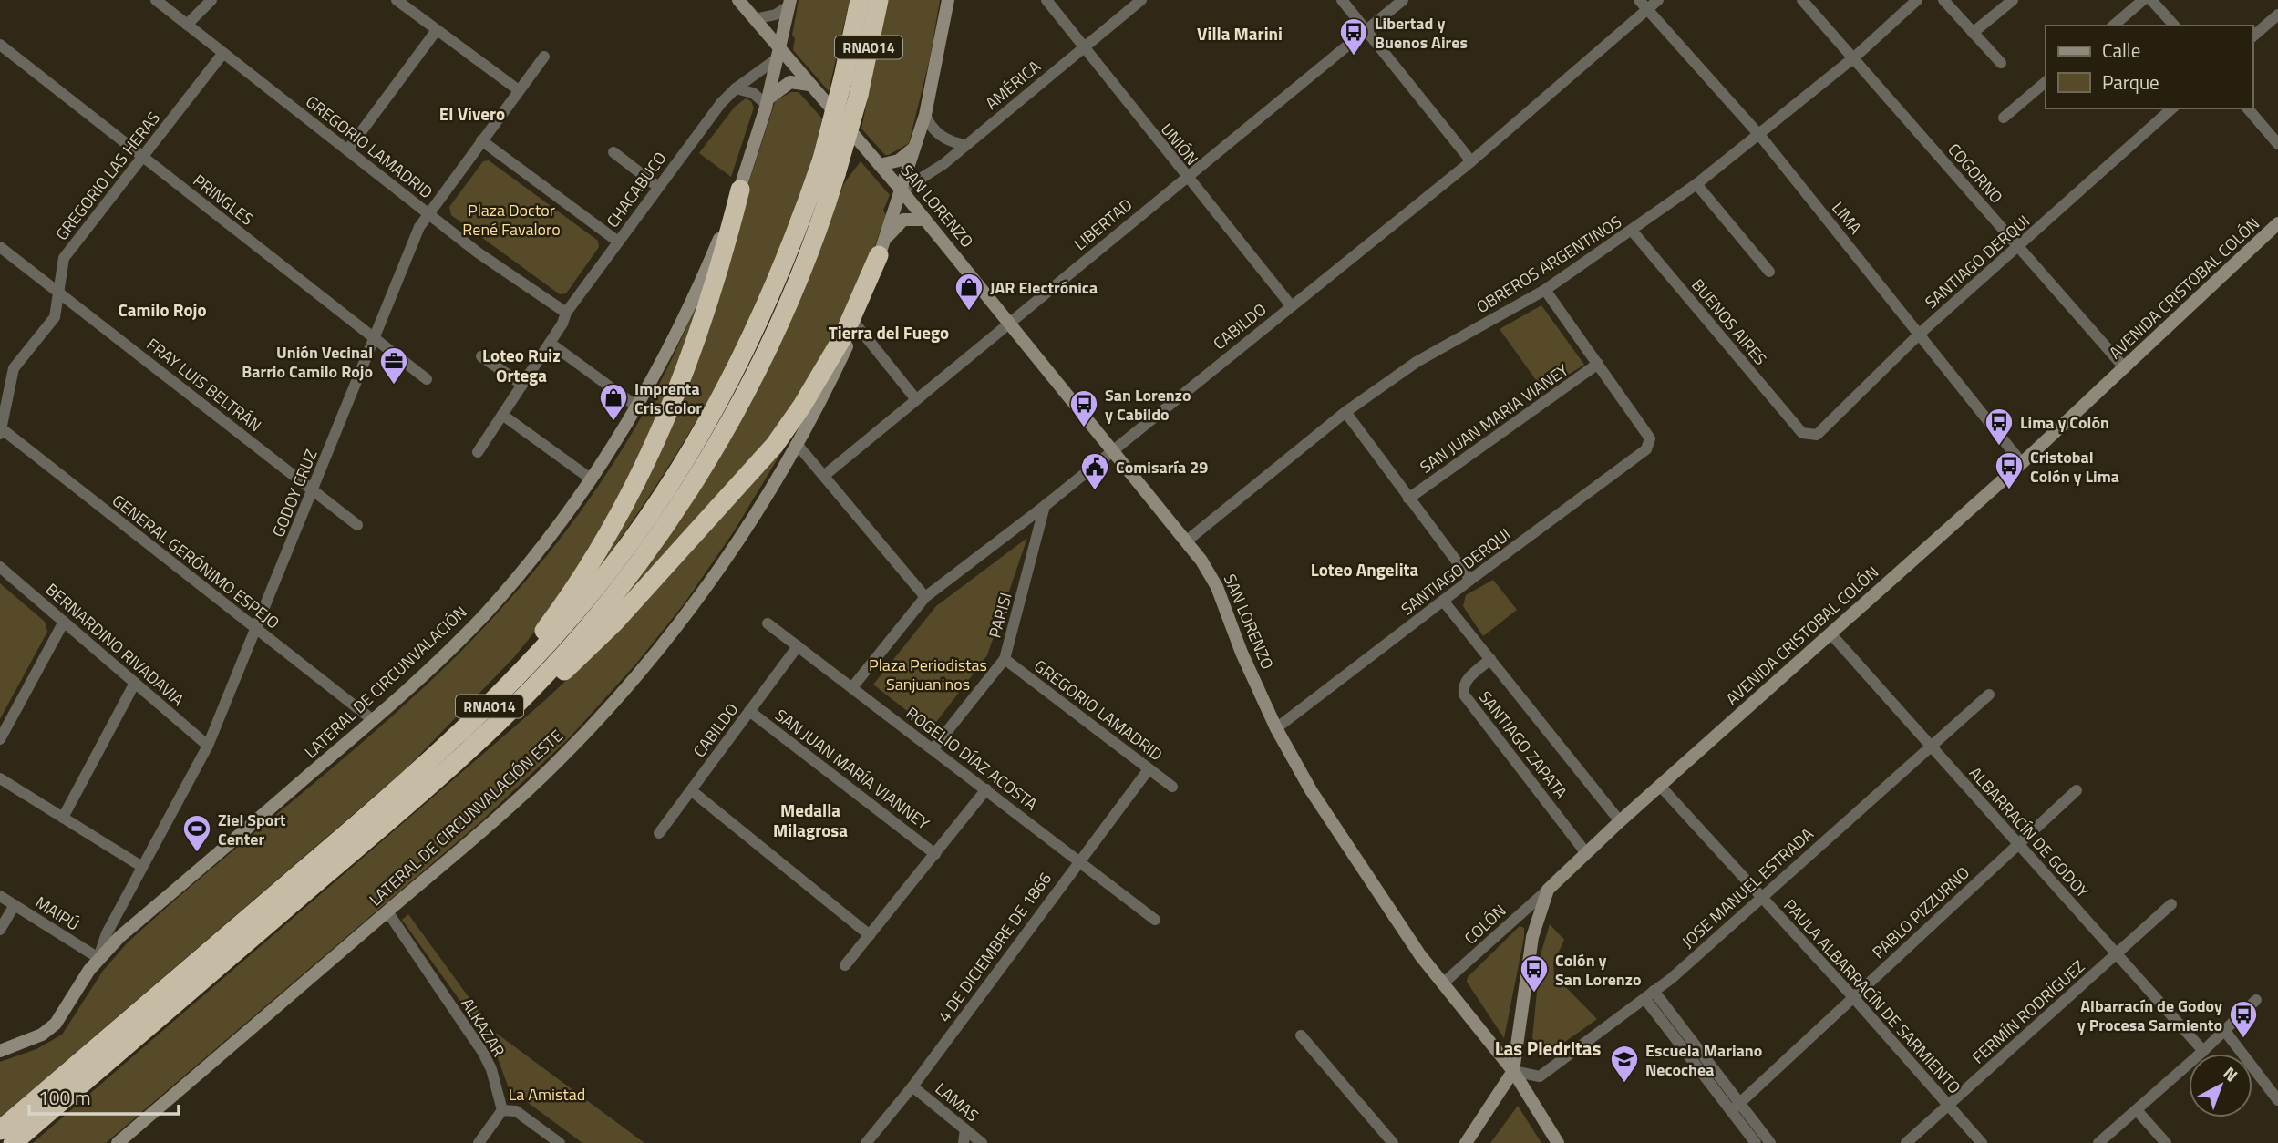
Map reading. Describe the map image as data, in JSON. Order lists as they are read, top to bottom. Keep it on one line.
{"streets":{"highway":["RNA014"],"street":["AMÉRICA","UNIÓN","GREGORIO LAMADRID","COGORNO","GREGORIO LAS HERAS","CHACABUCO","PRINGLES","SAN LORENZO","LIMA","LIBERTAD","SANTIAGO DERQUI","OBREROS ARGENTINOS","AVENIDA CRISTOBAL COLÓN","BUENOS AIRES","CABILDO","FRAY LUIS BELTRÁN","SAN JUAN MARIA VIANEY","GODOY CRUZ","GENERAL GERÓNIMO ESPEJO","PARISI","BERNARDINO RIVADAVIA","LATERAL DE CIRCUNVALACIÓN","SANTIAGO ZAPATA","ROGELIO DÍAZ ACOSTA","SAN JUAN MARÍA VIANNEY","LATERAL DE CIRCUNVALACIÓN ESTE","ALBARRACÍN DE GODOY","JOSE MANUEL ESTRADA","PABLO PIZZURNO","MAIPÚ","COLÓN","4 DE DICIEMBRE DE 1866","PAULA ALBARRACÍN DE SARMIENTO","FERMÍN RODRÍGUEZ","ALKAZAR","LAMAS"]},"crossings":[["AMÉRICA","UNIÓN"],["AMÉRICA","SAN LORENZO"],["AMÉRICA","LATERAL DE CIRCUNVALACIÓN ESTE"],["UNIÓN","LIBERTAD"],["UNIÓN","CABILDO"],["GREGORIO LAMADRID","GREGORIO LAS HERAS"],["GREGORIO LAMADRID","CHACABUCO"],["GREGORIO LAMADRID","GODOY CRUZ"],["GREGORIO LAMADRID","PARISI"],["GREGORIO LAMADRID","4 DE DICIEMBRE DE 1866"],["COGORNO","SANTIAGO DERQUI"],["COGORNO","OBREROS ARGENTINOS"],["COGORNO","AVENIDA CRISTOBAL COLÓN"],["GREGORIO LAS HERAS","PRINGLES"],["GREGORIO LAS HERAS","FRAY LUIS BELTRÁN"],["GREGORIO LAS HERAS","GENERAL GERÓNIMO ESPEJO"],["CHACABUCO","SAN LORENZO"],["CHACABUCO","LATERAL DE CIRCUNVALACIÓN"],["PRINGLES","GODOY CRUZ"],["SAN LORENZO","LIBERTAD"],["SAN LORENZO","SANTIAGO DERQUI"],["SAN LORENZO","OBREROS ARGENTINOS"],["SAN LORENZO","AVENIDA CRISTOBAL COLÓN"],["SAN LORENZO","CABILDO"],["SAN LORENZO","LATERAL DE CIRCUNVALACIÓN"],["SAN LORENZO","LATERAL DE CIRCUNVALACIÓN ESTE"],["SAN LORENZO","JOSE MANUEL ESTRADA"],["SAN LORENZO","COLÓN"],["LIMA","SANTIAGO DERQUI"],["LIMA","OBREROS ARGENTINOS"],["LIMA","AVENIDA CRISTOBAL COLÓN"],["LIMA","CABILDO"],["SANTIAGO DERQUI","BUENOS AIRES"],["SANTIAGO DERQUI","SAN JUAN MARIA VIANEY"],["OBREROS ARGENTINOS","BUENOS AIRES"],["AVENIDA CRISTOBAL COLÓN","SANTIAGO ZAPATA"],["AVENIDA CRISTOBAL COLÓN","ALBARRACÍN DE GODOY"],["AVENIDA CRISTOBAL COLÓN","JOSE MANUEL ESTRADA"],["AVENIDA CRISTOBAL COLÓN","COLÓN"],["AVENIDA CRISTOBAL COLÓN","PAULA ALBARRACÍN DE SARMIENTO"],["CABILDO","PARISI"],["CABILDO","ROGELIO DÍAZ ACOSTA"],["CABILDO","SAN JUAN MARÍA VIANNEY"],["FRAY LUIS BELTRÁN","GODOY CRUZ"],["GODOY CRUZ","GENERAL GERÓNIMO ESPEJO"],["GODOY CRUZ","BERNARDINO RIVADAVIA"],["GODOY CRUZ","LATERAL DE CIRCUNVALACIÓN"],["GODOY CRUZ","MAIPÚ"],["GENERAL GERÓNIMO ESPEJO","LATERAL DE CIRCUNVALACIÓN"],["PARISI","ROGELIO DÍAZ ACOSTA"],["LATERAL DE CIRCUNVALACIÓN","MAIPÚ"],["ROGELIO DÍAZ ACOSTA","4 DE DICIEMBRE DE 1866"],["LATERAL DE CIRCUNVALACIÓN ESTE","ALKAZAR"],["ALBARRACÍN DE GODOY","JOSE MANUEL ESTRADA"],["ALBARRACÍN DE GODOY","PABLO PIZZURNO"],["ALBARRACÍN DE GODOY","FERMÍN RODRÍGUEZ"],["JOSE MANUEL ESTRADA","PAULA ALBARRACÍN DE SARMIENTO"],["PABLO PIZZURNO","PAULA ALBARRACÍN DE SARMIENTO"],["4 DE DICIEMBRE DE 1866","LAMAS"],["PAULA ALBARRACÍN DE SARMIENTO","FERMÍN RODRÍGUEZ"]],"districts":["Villa Marini","El Vivero","Camilo Rojo","Tierra del Fuego","Loteo Ruiz Ortega","Loteo Angelita","Medalla Milagrosa","Las Piedritas"],"parks":["Plaza Doctor René Favaloro","Plaza Periodistas Sanjuaninos","La Amistad"],"places":{"bus stop":["Libertad y Buenos Aires","San Lorenzo y Cabildo","Lima y Colón","Cristobal Colón y Lima","Colón y San Lorenzo","Albarracín de Godoy y Procesa Sarmiento"],"shop":["JAR Electrónica","Imprenta Cris Color"],"office":["Unión Vecinal Barrio Camilo Rojo"],"public building":["Comisaría 29"],"sports":["Ziel Sport Center"],"school or university":["Escuela Mariano Necochea"]},"legend":["Calle","Parque"],"scale_bar":"100 m","north":"top right"}
